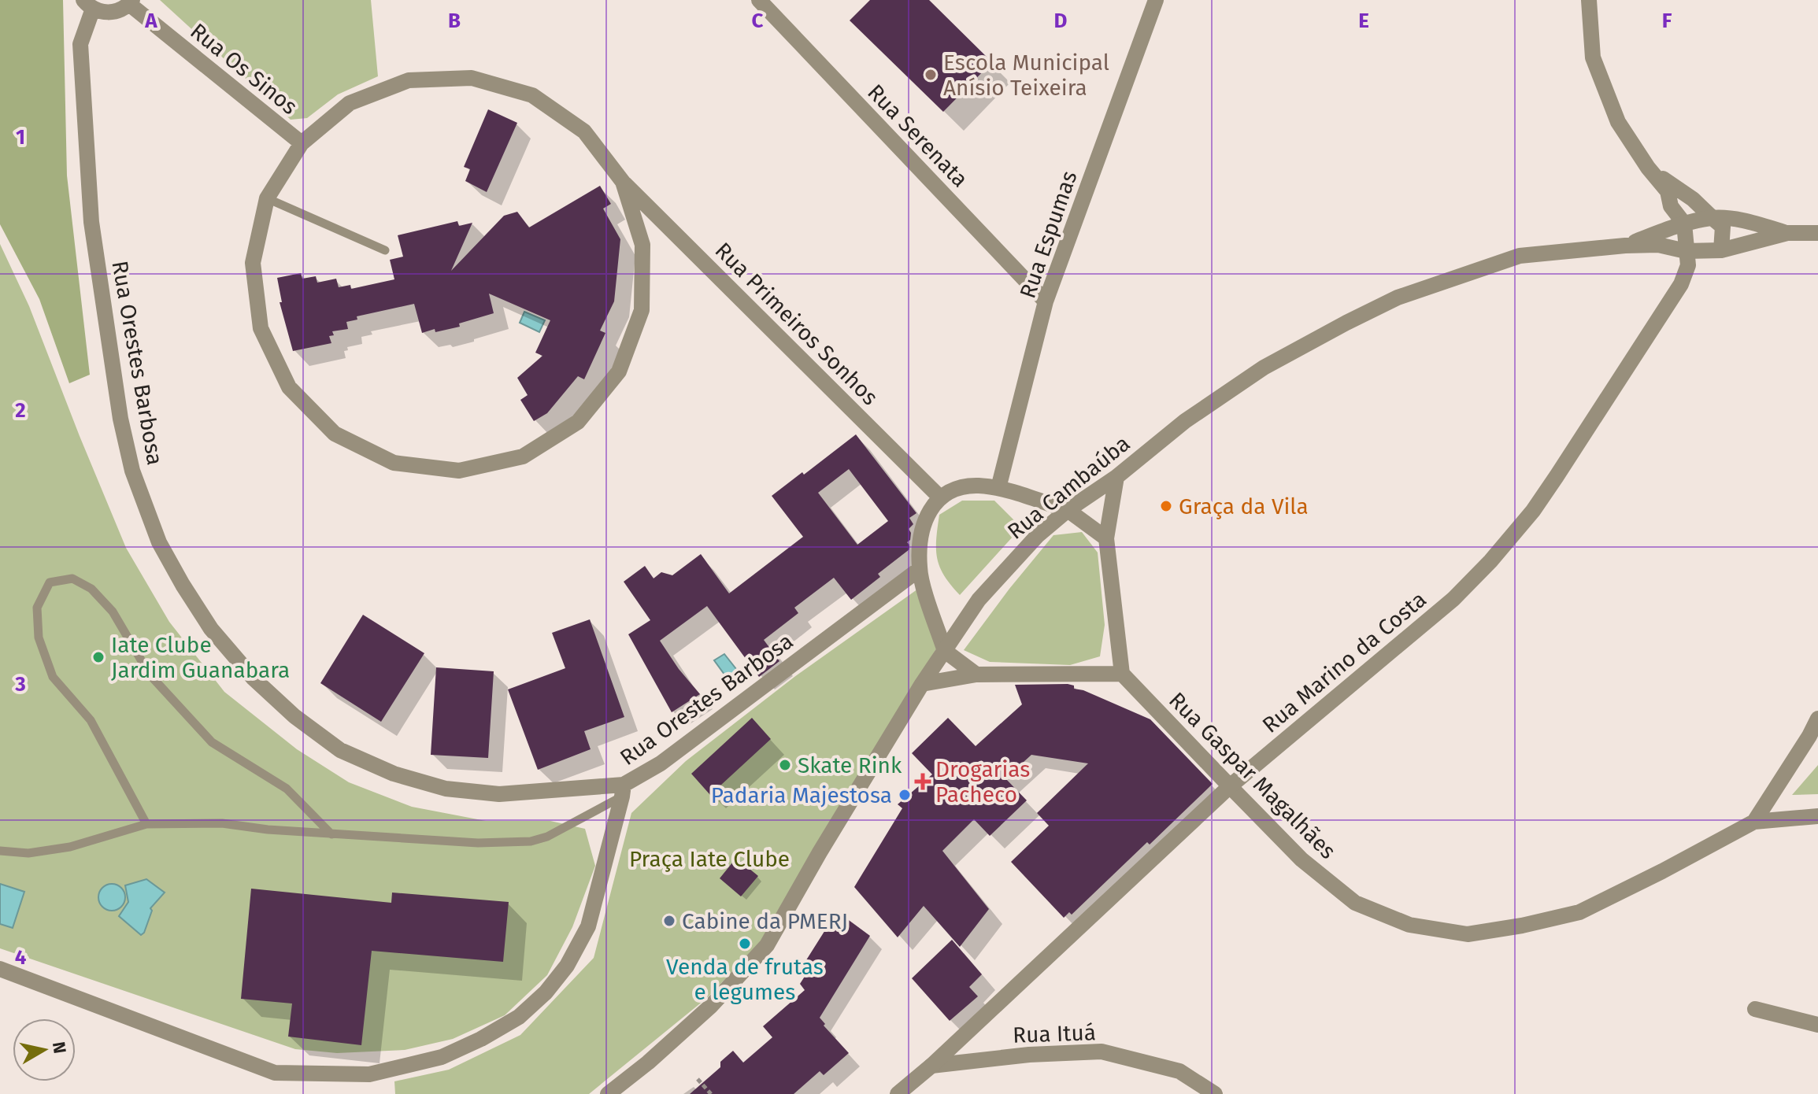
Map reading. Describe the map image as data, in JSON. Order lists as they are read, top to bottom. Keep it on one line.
{"streets":{"street":["Rua Os Sinos","Rua Serenata","Rua Espumas","Rua Primeiros Sonhos","Rua Orestes Barbosa","Rua Cambaúba","Rua Marino da Costa","Rua Gaspar Magalhães","Rua Ituá"]},"crossings":[["Rua Os Sinos","Rua Primeiros Sonhos"],["Rua Serenata","Rua Espumas"],["Rua Cambaúba","Rua Marino da Costa"],["Rua Marino da Costa","Rua Gaspar Magalhães"],["Rua Marino da Costa","Rua Ituá"]],"parks":["Praça Iate Clube"],"places":{"other":["Escola Municipal Anísio Teixeira","Graça da Vila","Iate Clube Jardim Guanabara","Skate Rink","Padaria Majestosa","Cabine da PMERJ","Venda de frutas e legumes"],"health":["Drogarias Pacheco"]},"north":"right","grid":{"columns":["A","B","C","D","E","F"],"rows":["1","2","3","4"]}}
